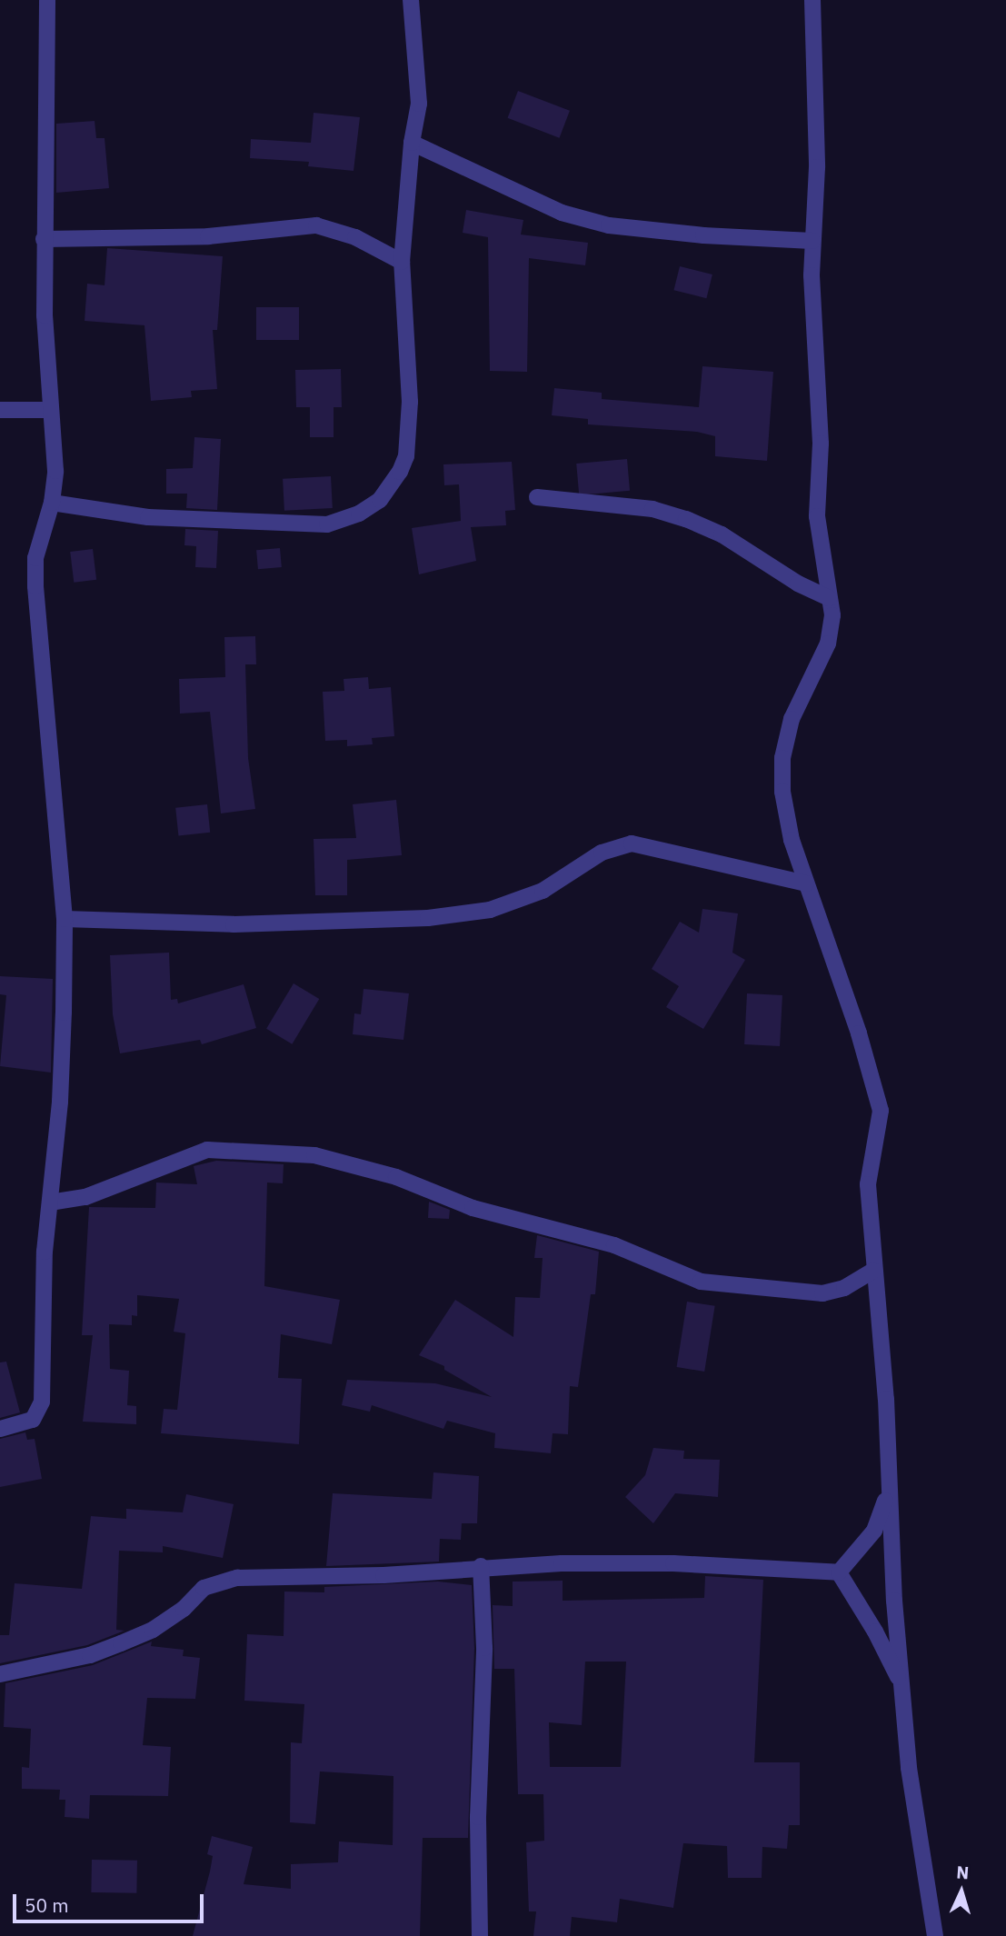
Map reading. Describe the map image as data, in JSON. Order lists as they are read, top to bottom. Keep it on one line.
{"scale_bar":"50 m","north":"top"}
